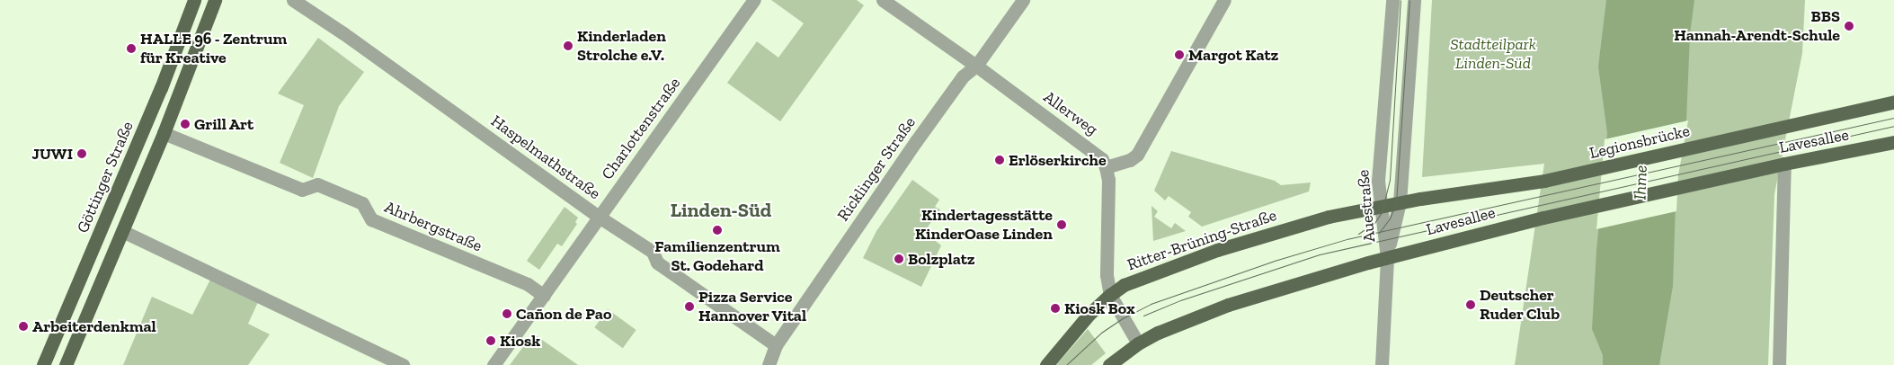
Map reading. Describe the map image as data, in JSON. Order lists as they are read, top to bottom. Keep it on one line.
{"streets":{"main road":["Lavesallee","Legionsbrücke","Göttinger Straße","Ritter-Brüning-Straße"],"street":["Allerweg","Charlottenstraße","Haspelmathstraße","Ricklinger Straße","Auestraße","Ahrbergstraße"]},"crossings":[["Allerweg","Ricklinger Straße"],["Charlottenstraße","Haspelmathstraße"],["Charlottenstraße","Ahrbergstraße"],["Lavesallee","Legionsbrücke"],["Lavesallee","Auestraße"],["Lavesallee","Ritter-Brüning-Straße"],["Haspelmathstraße","Ricklinger Straße"],["Auestraße","Ritter-Brüning-Straße"]],"districts":["Linden-Süd"],"water":["Ihme"],"parks":["Stadtteilpark Linden-Süd"],"places":["BBS Hannah-Arendt-Schule","Kinderladen Strolche e.V.","HALLE 96 - Zentrum für Kreative","Margot Katz","Grill Art","JUWI","Erlöserkirche","Kindertagesstätte KinderOase Linden","Familienzentrum St. Godehard","Bolzplatz","Deutscher Ruder Club","Pizza Service Hannover Vital","Kiosk Box","Cañon de Pao","Arbeiterdenkmal","Kiosk"]}
